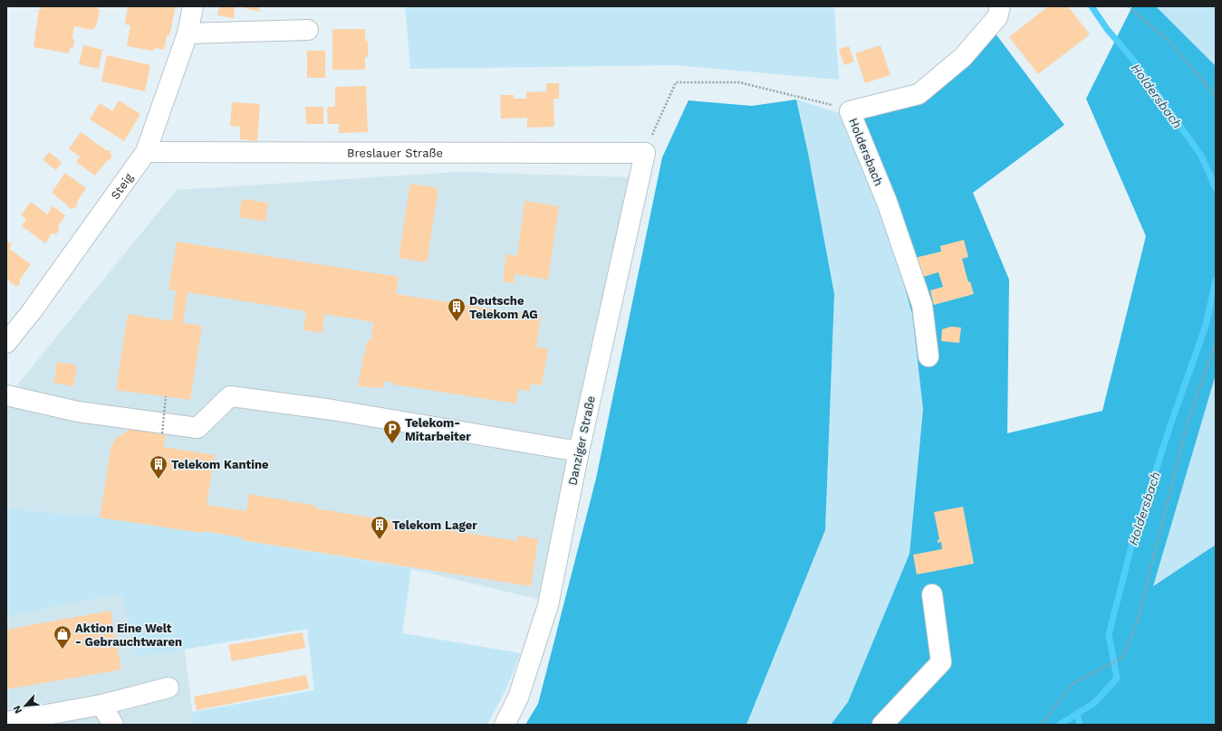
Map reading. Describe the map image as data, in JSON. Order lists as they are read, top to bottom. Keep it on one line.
{"streets":{"street":["Breslauer Straße","Holdersbach","Steig","Danziger Straße"]},"crossings":[["Breslauer Straße","Steig"],["Breslauer Straße","Danziger Straße"]],"water":["Holdersbach"],"places":{"building":["Deutsche Telekom AG","Telekom Kantine","Telekom Lager"],"parking":["Telekom- Mitarbeiter"],"shop":["Aktion Eine Welt - Gebrauchtwaren"]},"north":"bottom left"}
